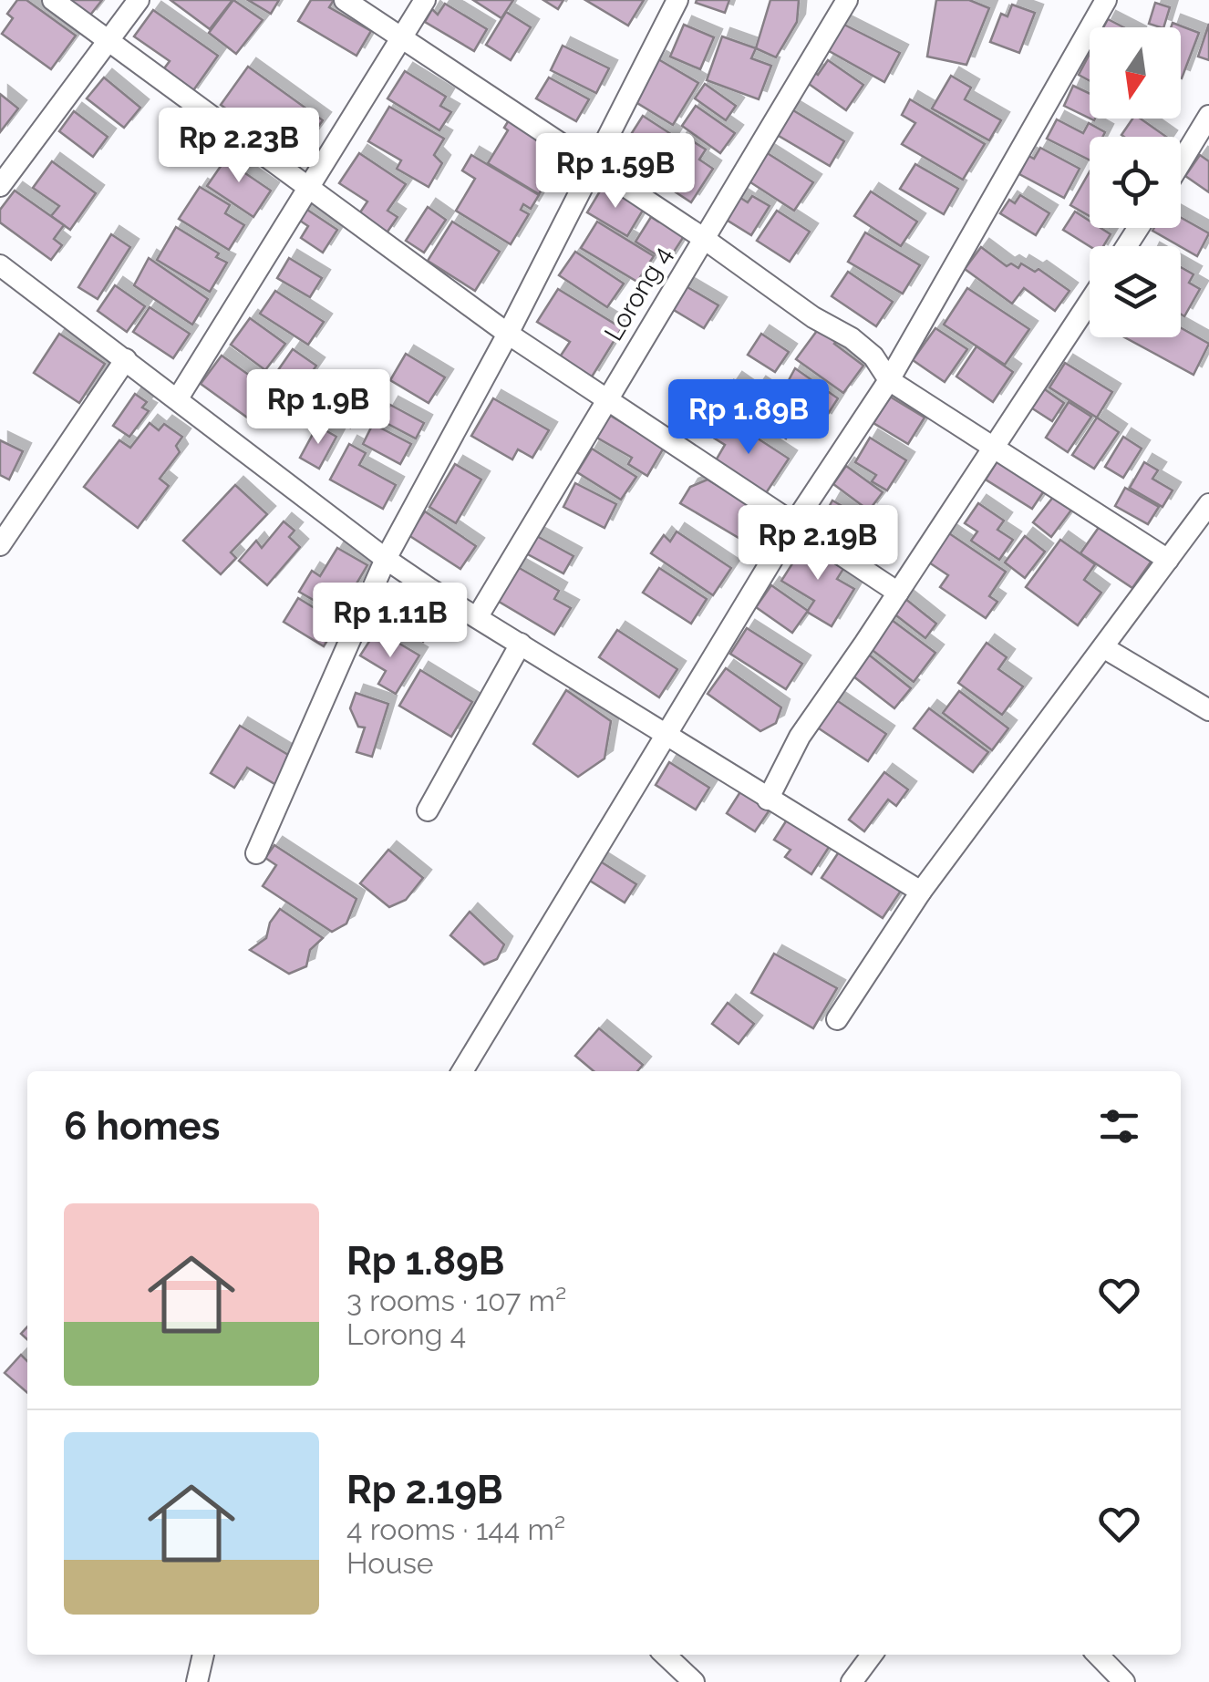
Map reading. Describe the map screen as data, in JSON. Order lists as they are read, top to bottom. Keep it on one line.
{"streets":{"street":["Lorong 4"]},"north":"bottom","page":{"price":["Rp 2.23B","Rp 1.59B","Rp 1.9B","Rp 1.89B","Rp 2.19B","Rp 1.11B"],"heading":"6 homes","list":[{"name":"Rp 1.89B","note":"3 rooms · 107 m² · Lorong 4"},{"name":"Rp 2.19B","note":"4 rooms · 144 m² · House"}]}}
